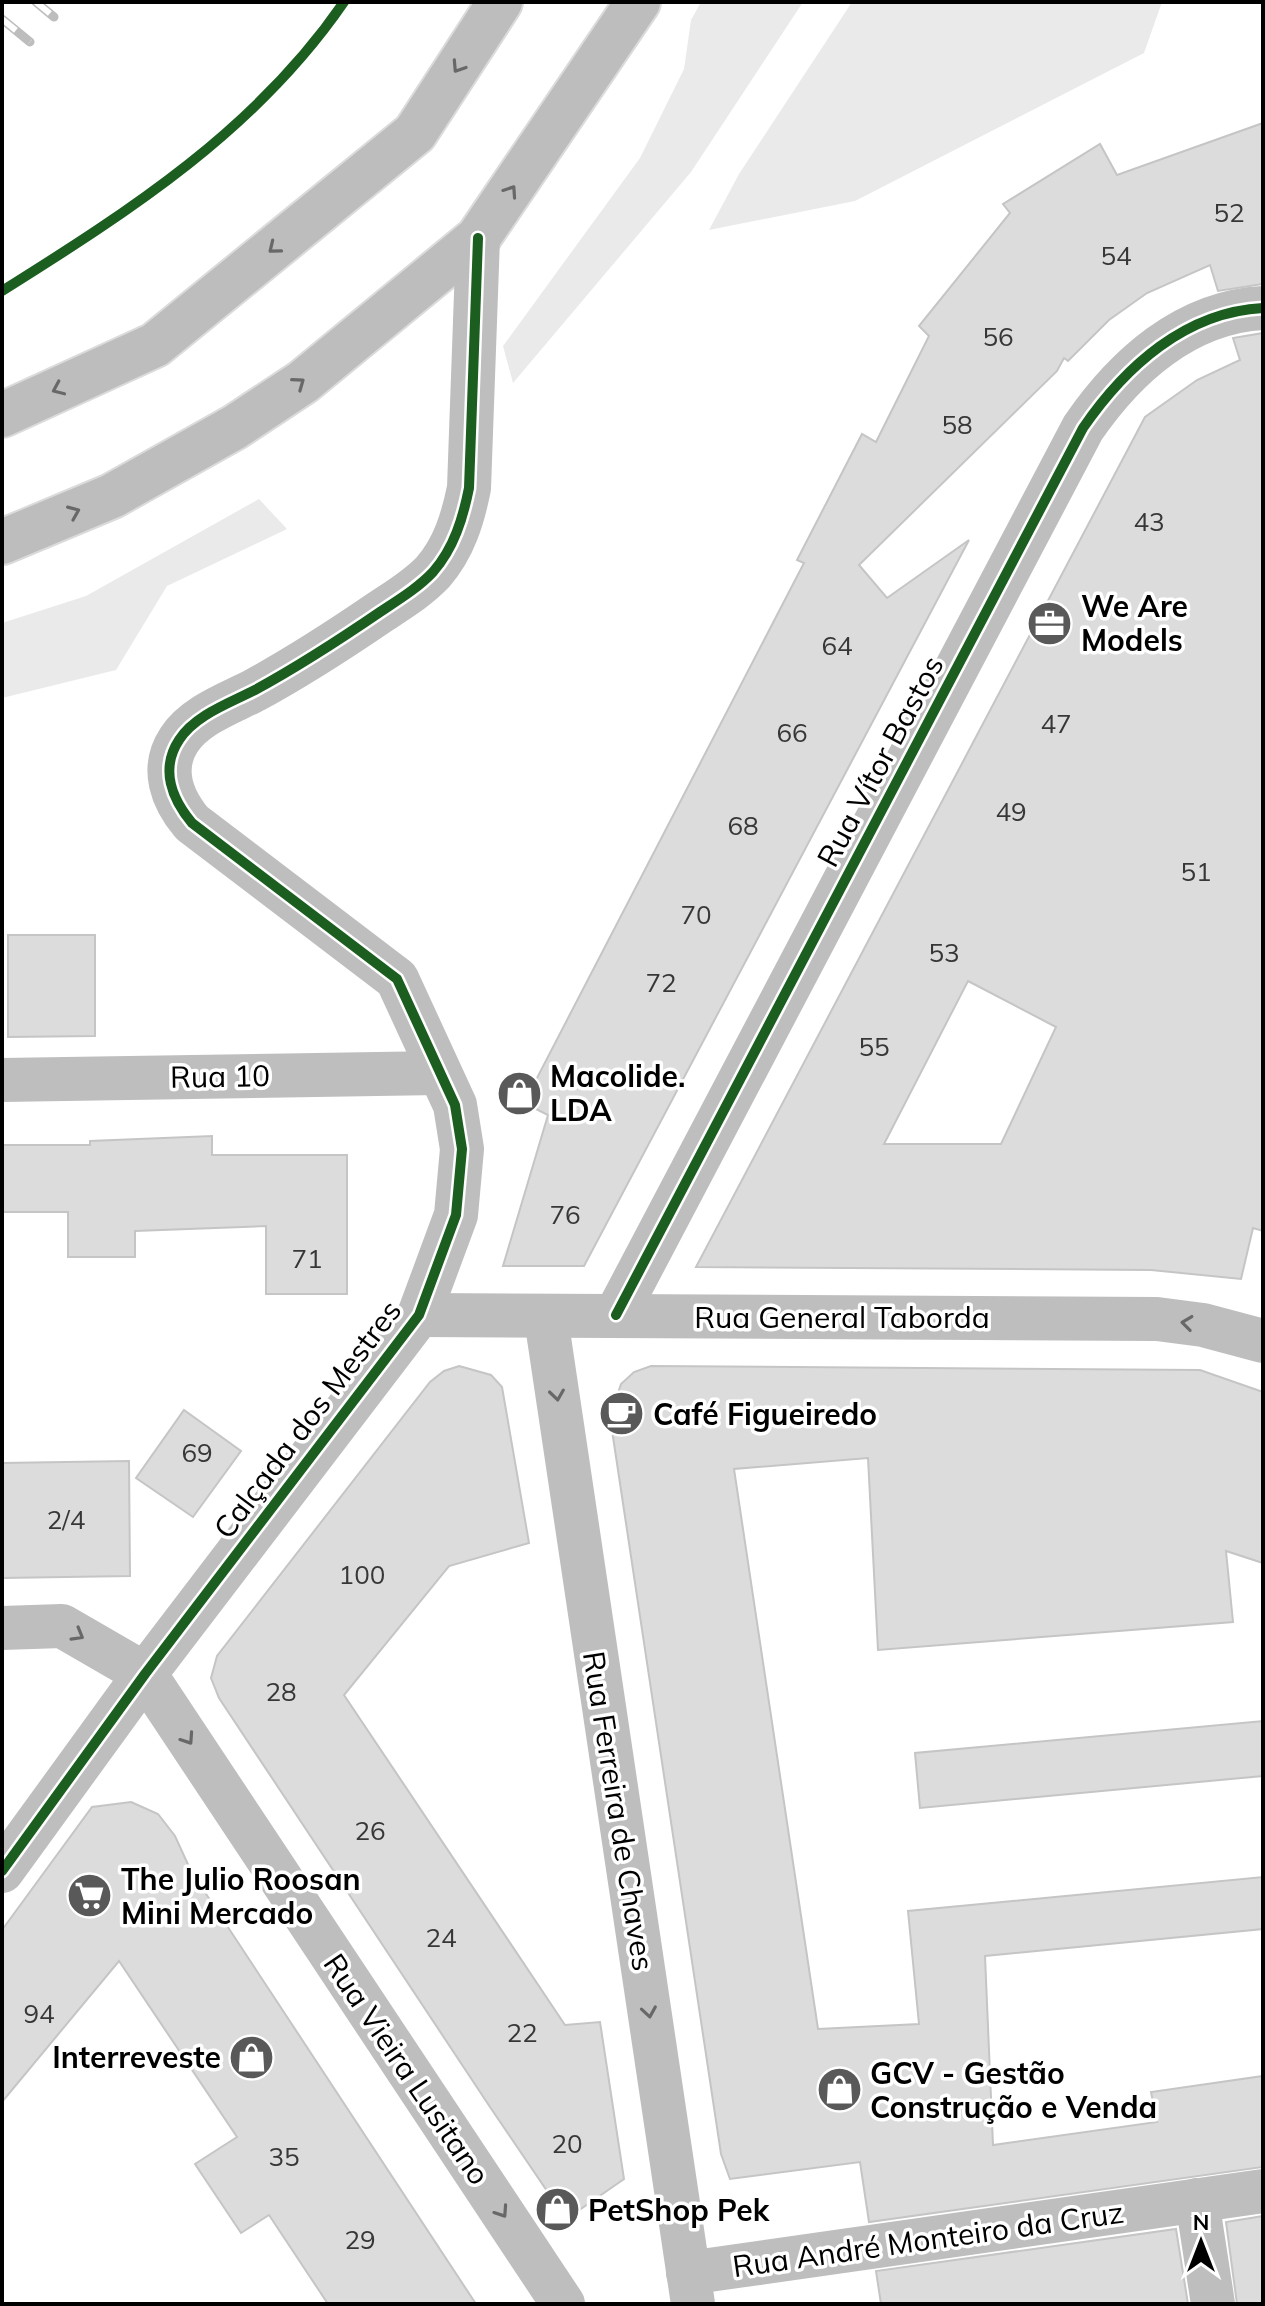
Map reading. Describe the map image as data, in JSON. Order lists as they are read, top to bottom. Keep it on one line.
{"streets":{"street":["Rua Vítor Bastos","Rua 10","Rua General Taborda","Calçada dos Mestres","Rua Ferreira de Chaves","Rua Vieira Lusitano","Rua André Monteiro da Cruz"]},"crossings":[["Rua Vítor Bastos","Rua General Taborda"],["Rua 10","Calçada dos Mestres"],["Rua General Taborda","Calçada dos Mestres"],["Rua General Taborda","Rua Ferreira de Chaves"],["Calçada dos Mestres","Rua Vieira Lusitano"],["Rua Ferreira de Chaves","Rua André Monteiro da Cruz"]],"one_way":["Rua General Taborda","Rua Ferreira de Chaves","Rua Vieira Lusitano"],"places":{"office":["We Are Models"],"shop":["Macolide. LDA","Interreveste","GCV - Gestão Construção e Venda","PetShop Pek"],"cafe":["Café Figueiredo"],"supermarket":["The Julio Roosan Mini Mercado"]},"house_numbers":["52","54","56","58","43","64","47","66","49","68","51","70","53","72","55","76","71","69","2/4","100","28","26","24","94","22","20","35","29"],"north":"top"}
